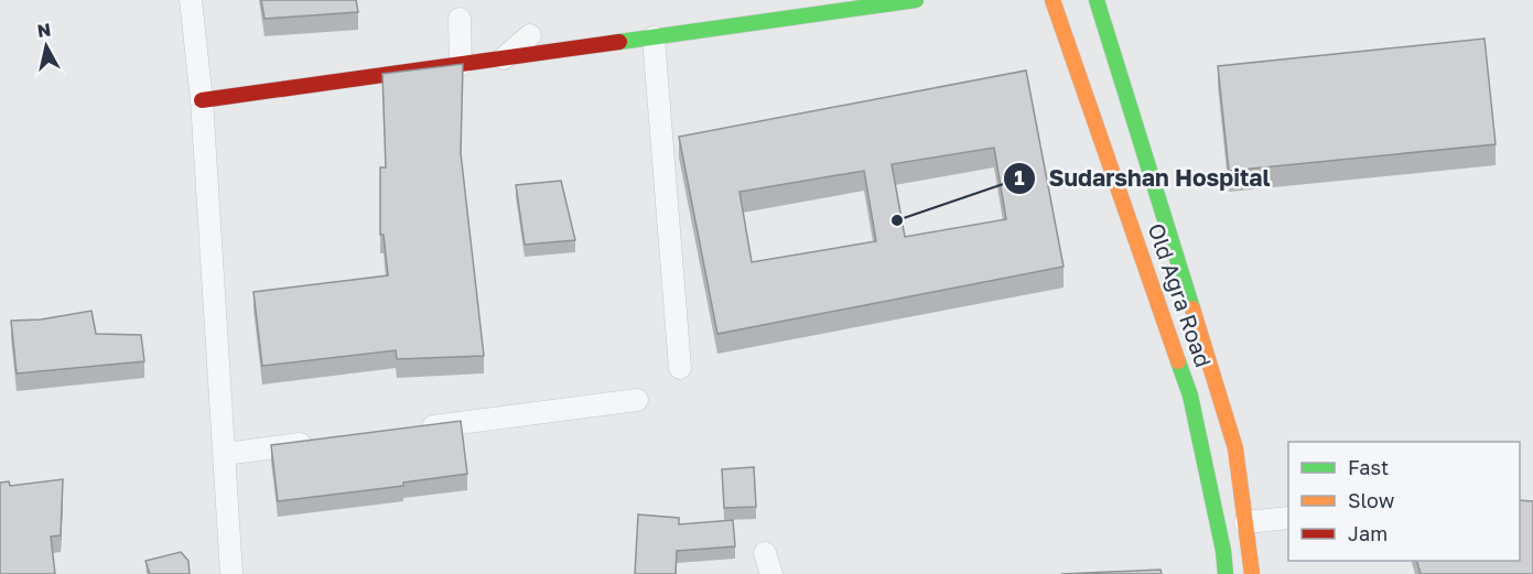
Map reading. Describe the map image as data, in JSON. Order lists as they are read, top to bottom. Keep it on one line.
{"streets":{"main road":["Old Agra Road"]},"places":["Sudarshan Hospital"],"legend":["Fast","Slow","Jam"],"north":"top"}
